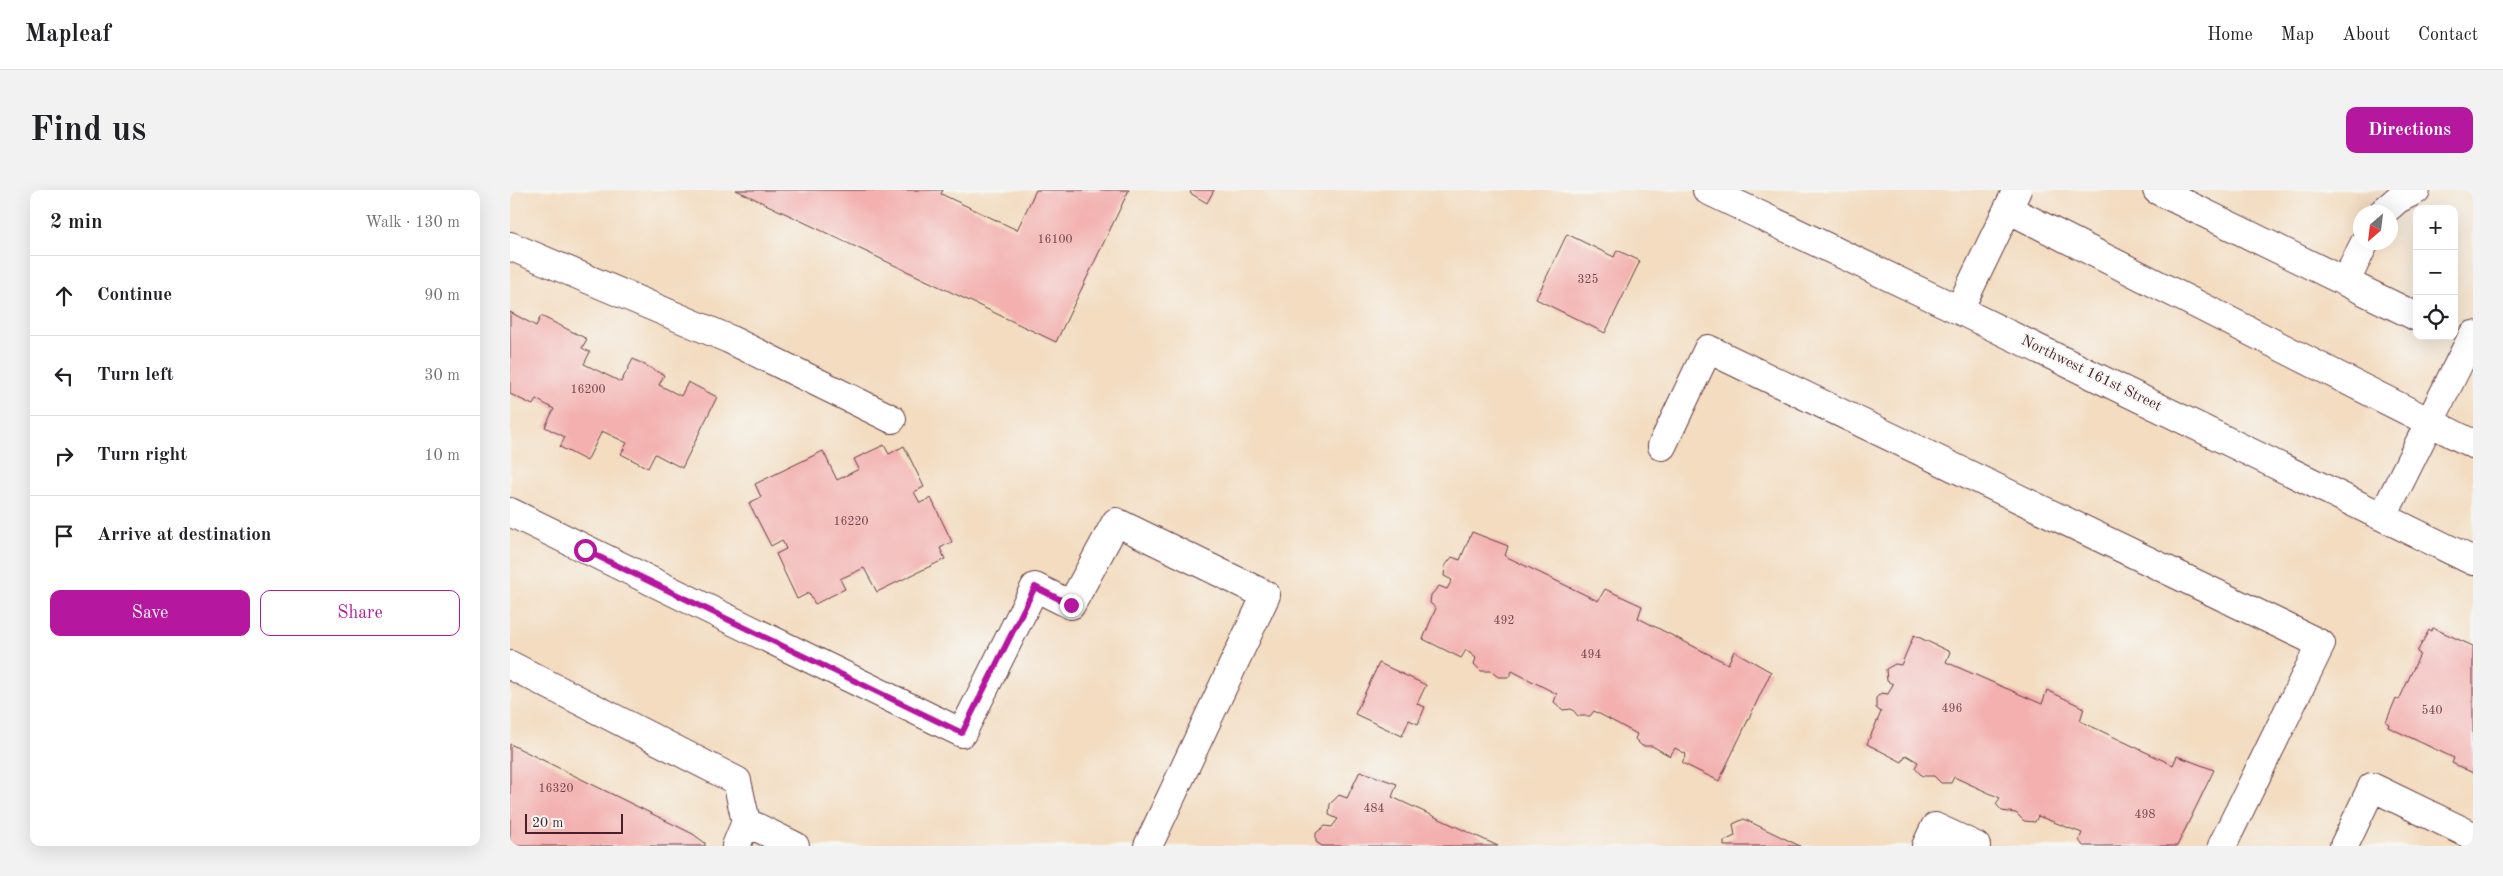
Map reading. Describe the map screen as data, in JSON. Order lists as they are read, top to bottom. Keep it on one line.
{"streets":{"street":["Northwest 161st Street"]},"house_numbers":["16100","325","16200","16220","492","494","496","540","16320","484","498"],"scale_bar":"20 m","north":"bottom left","page":{"header":"Mapleaf","nav":["Home","Map","About","Contact"],"buttons":["Directions",["Save","Share"]],"title":"Find us","heading":["2 min","Walk · 130 m"],"map_buttons":["+","−"],"list":[["Continue","90 m"],["Turn left","30 m"],["Turn right","10 m"],"Arrive at destination"],"scale":"20 m"}}
